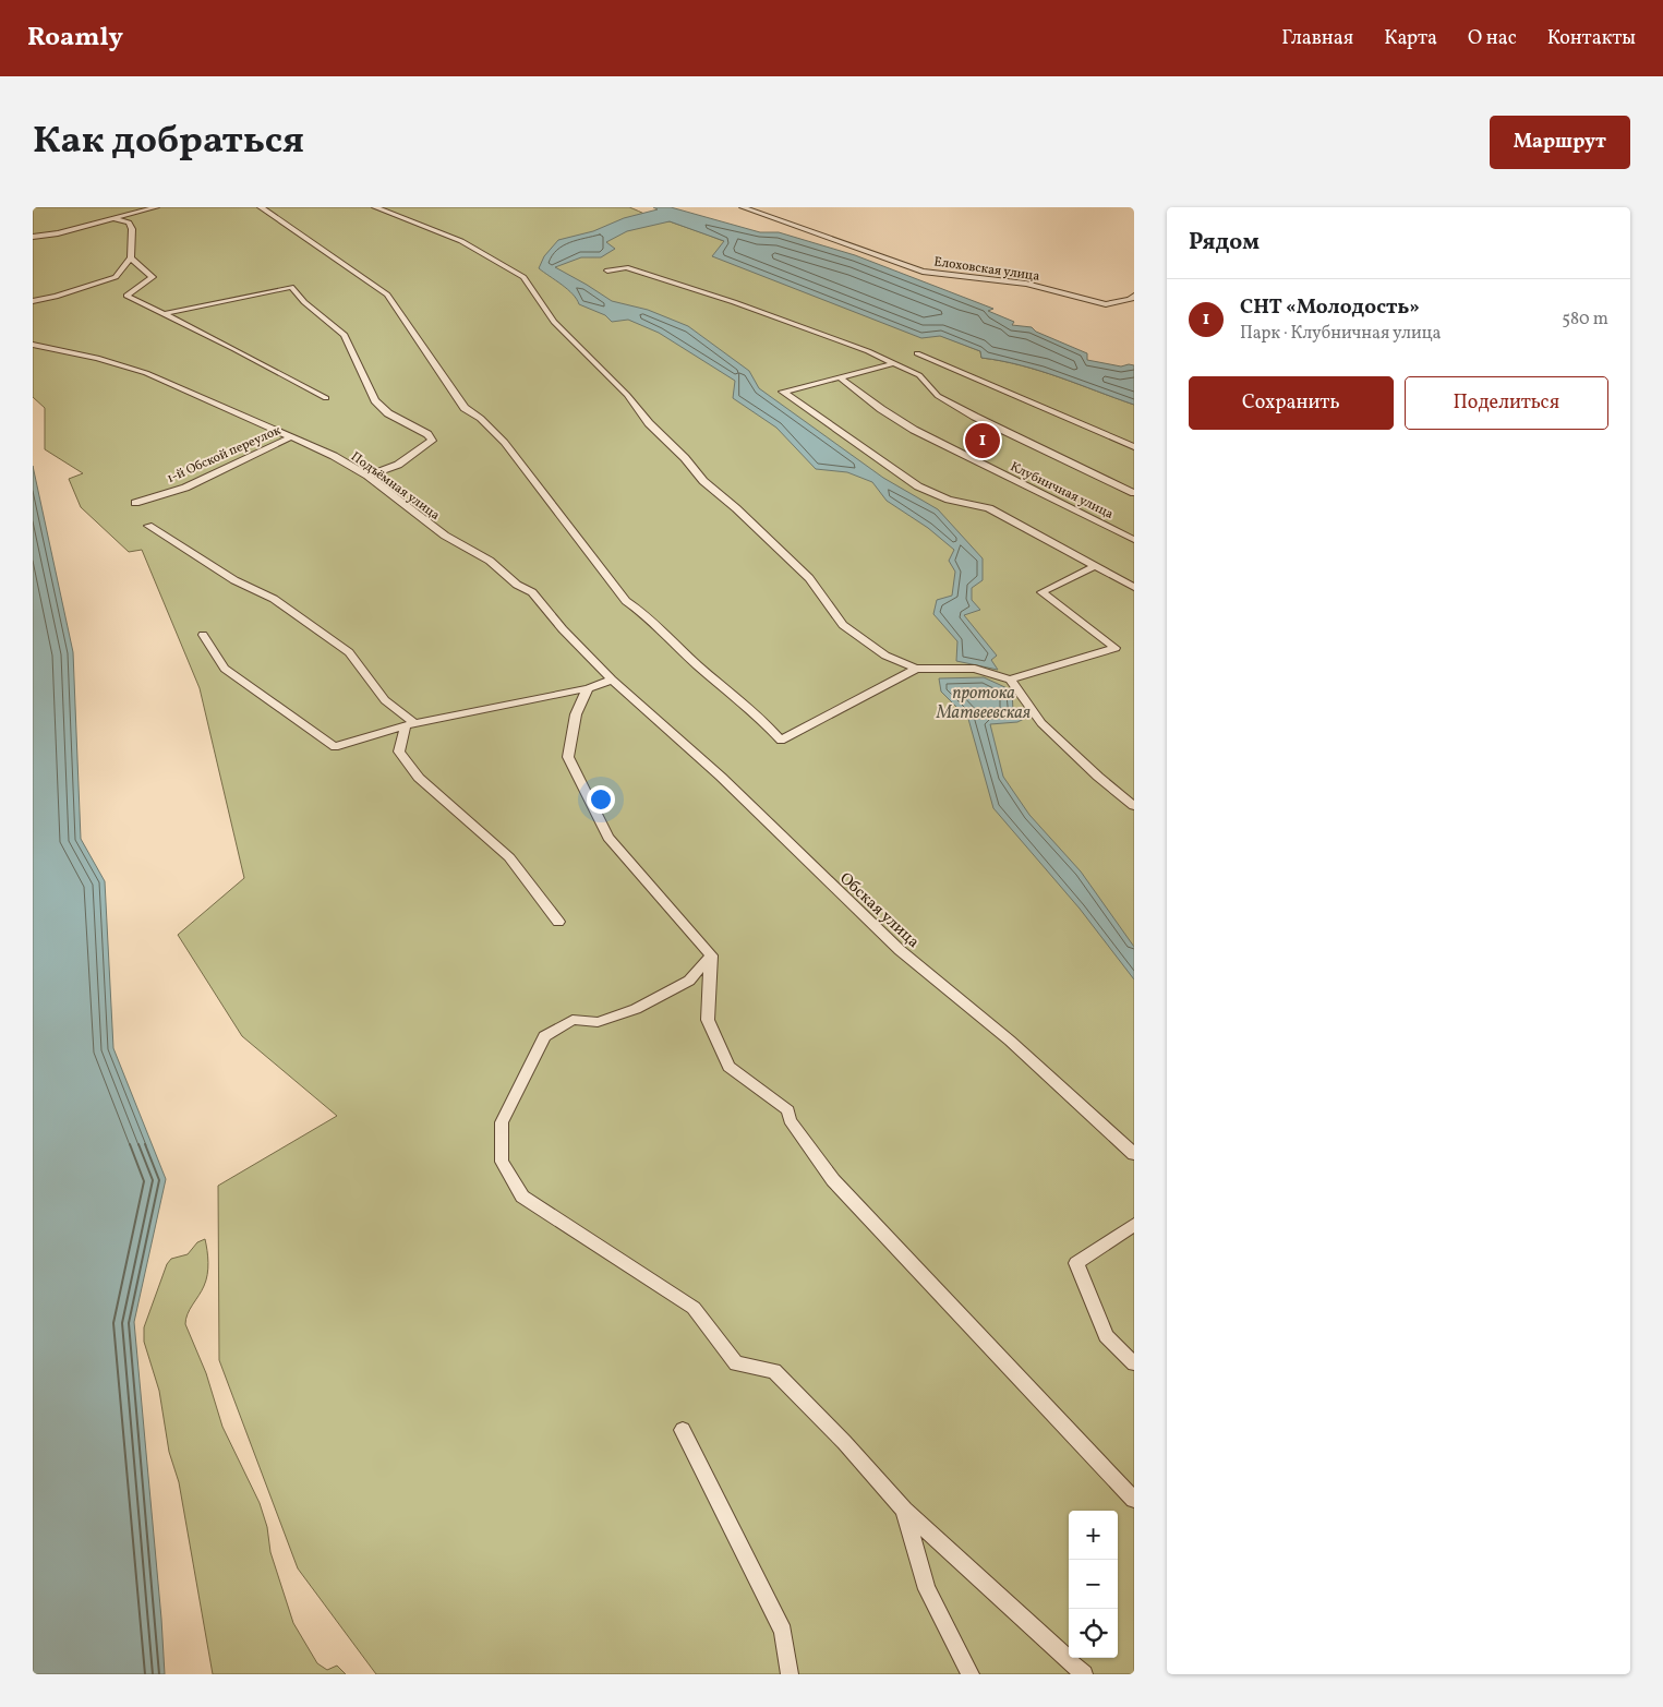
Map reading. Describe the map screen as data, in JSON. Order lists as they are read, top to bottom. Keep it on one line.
{"streets":{"street":["Елоховская улица","1-й Обской переулок","Подъёмная улица","Клубничная улица","Обская улица"]},"crossings":[["1-й Обской переулок","Подъёмная улица"],["Подъёмная улица","Обская улица"]],"water":["протока Матвеевская"],"page":{"header":"Roamly","nav":["Главная","Карта","О нас","Контакты"],"title":"Как добраться","buttons":["Маршрут",["Сохранить","Поделиться"]],"heading":"Рядом","list":[{"mark":"1","name":"СНТ «Молодость»","note":"Парк · Клубничная улица","value":"580 m"}],"pins":"1","map_buttons":["+","−"]}}
